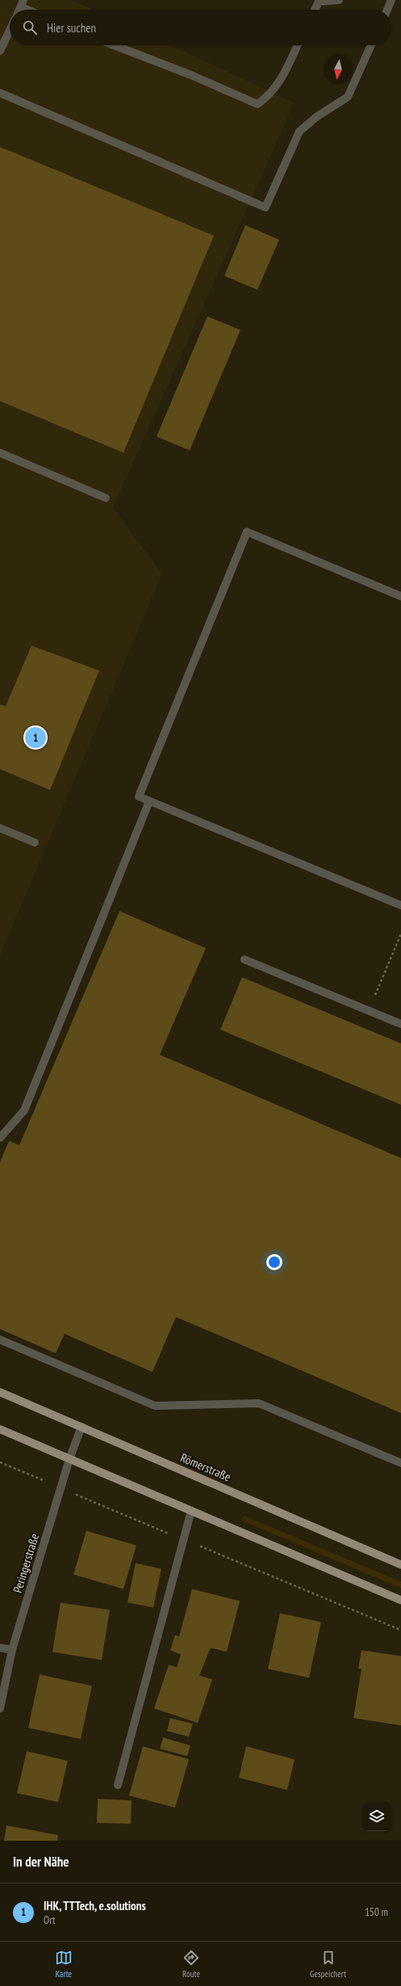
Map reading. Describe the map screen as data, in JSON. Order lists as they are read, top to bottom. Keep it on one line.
{"streets":{"main road":["Römerstraße"],"street":["Peringerstraße"]},"crossings":[["Römerstraße","Peringerstraße"]],"north":"bottom","page":{"search":"Hier suchen","pins":"1","heading":"In der Nähe","list":[{"mark":"1","name":"IHK, TTTech, e.solutions","note":"Ort","value":"150 m"}],"nav":["Karte","Route","Gespeichert"]}}
